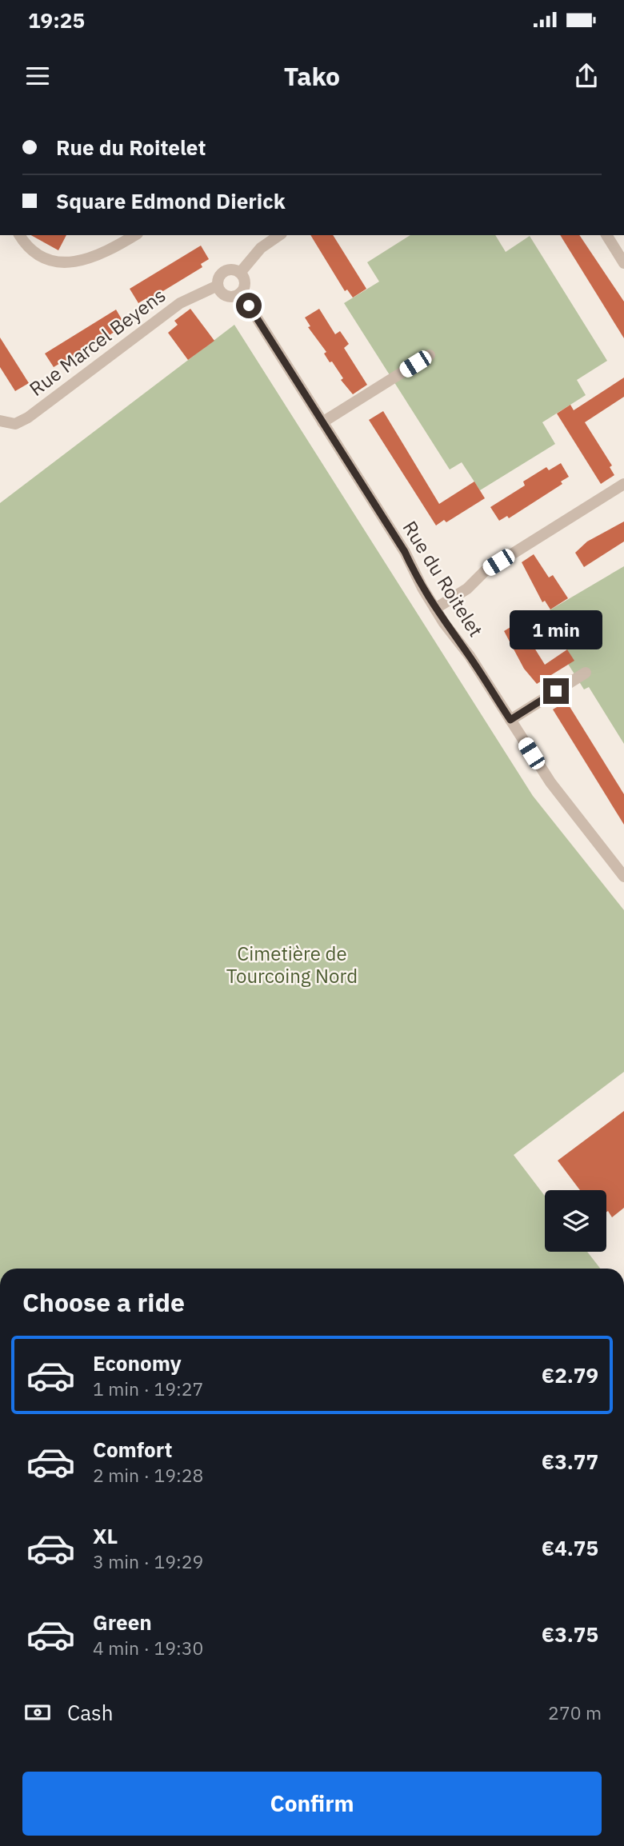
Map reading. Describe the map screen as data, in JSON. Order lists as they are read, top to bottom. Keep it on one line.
{"streets":{"street":["Rue Marcel Beyens","Rue du Roitelet"]},"crossings":[["Rue Marcel Beyens","Rue du Roitelet"]],"parks":["Cimetière de Tourcoing Nord"],"page":{"status":"19:25","header":"Tako","banner":["Rue du Roitelet","Square Edmond Dierick"],"bubble":"1 min","heading":"Choose a ride","list":[{"name":"Economy","note":"1 min · 19:27","value":"€2.79"},{"name":"Comfort","note":"2 min · 19:28","value":"€3.77"},{"name":"XL","note":"3 min · 19:29","value":"€4.75"},{"name":"Green","note":"4 min · 19:30","value":"€3.75"}],"pay":["Cash","270 m"],"buttons":"Confirm"}}
